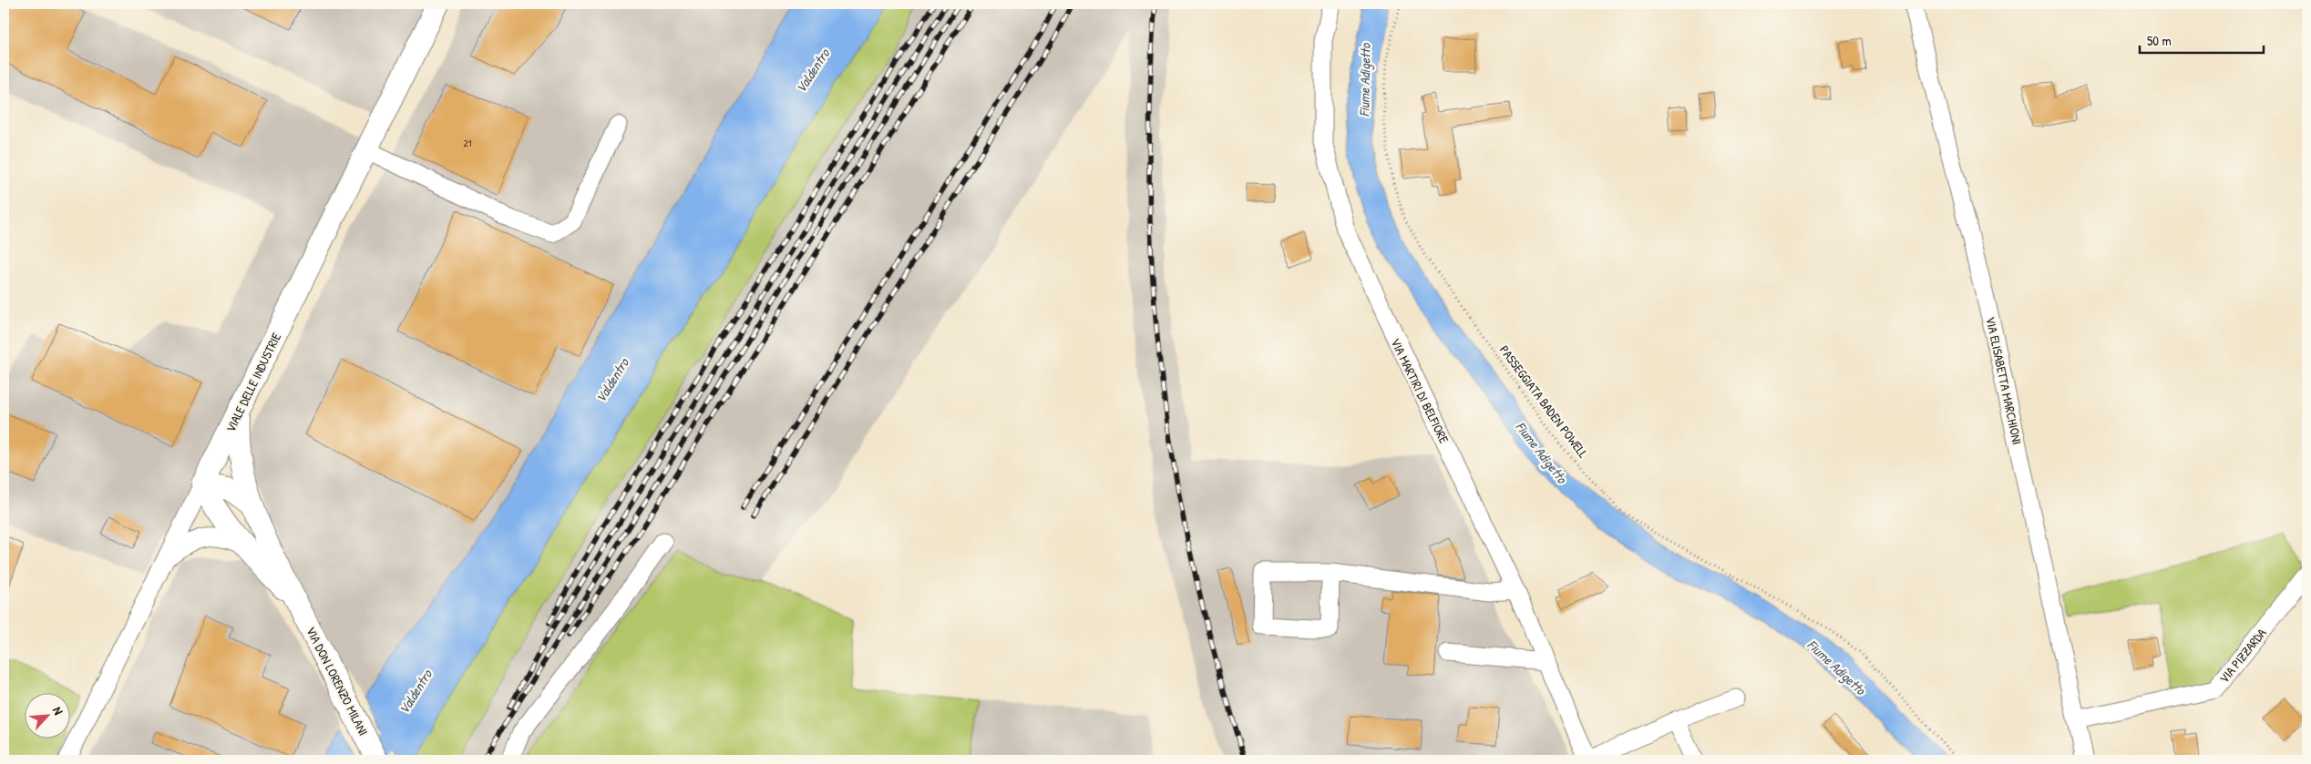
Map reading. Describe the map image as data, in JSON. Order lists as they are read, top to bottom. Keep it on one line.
{"streets":{"main road":["VIALE DELLE INDUSTRIE","VIA DON LORENZO MILANI"],"street":["VIA ELISABETTA MARCHIONI","VIA MARTIRI DI BELFIORE","VIA PIZZARDA"],"path":["PASSEGGIATA BADEN POWELL"]},"crossings":[["VIA ELISABETTA MARCHIONI","VIA PIZZARDA"],["VIALE DELLE INDUSTRIE","VIA DON LORENZO MILANI"]],"water":["Valdentro","Fiume Adigetto"],"house_numbers":["21"],"scale_bar":"50 m","north":"top right"}
